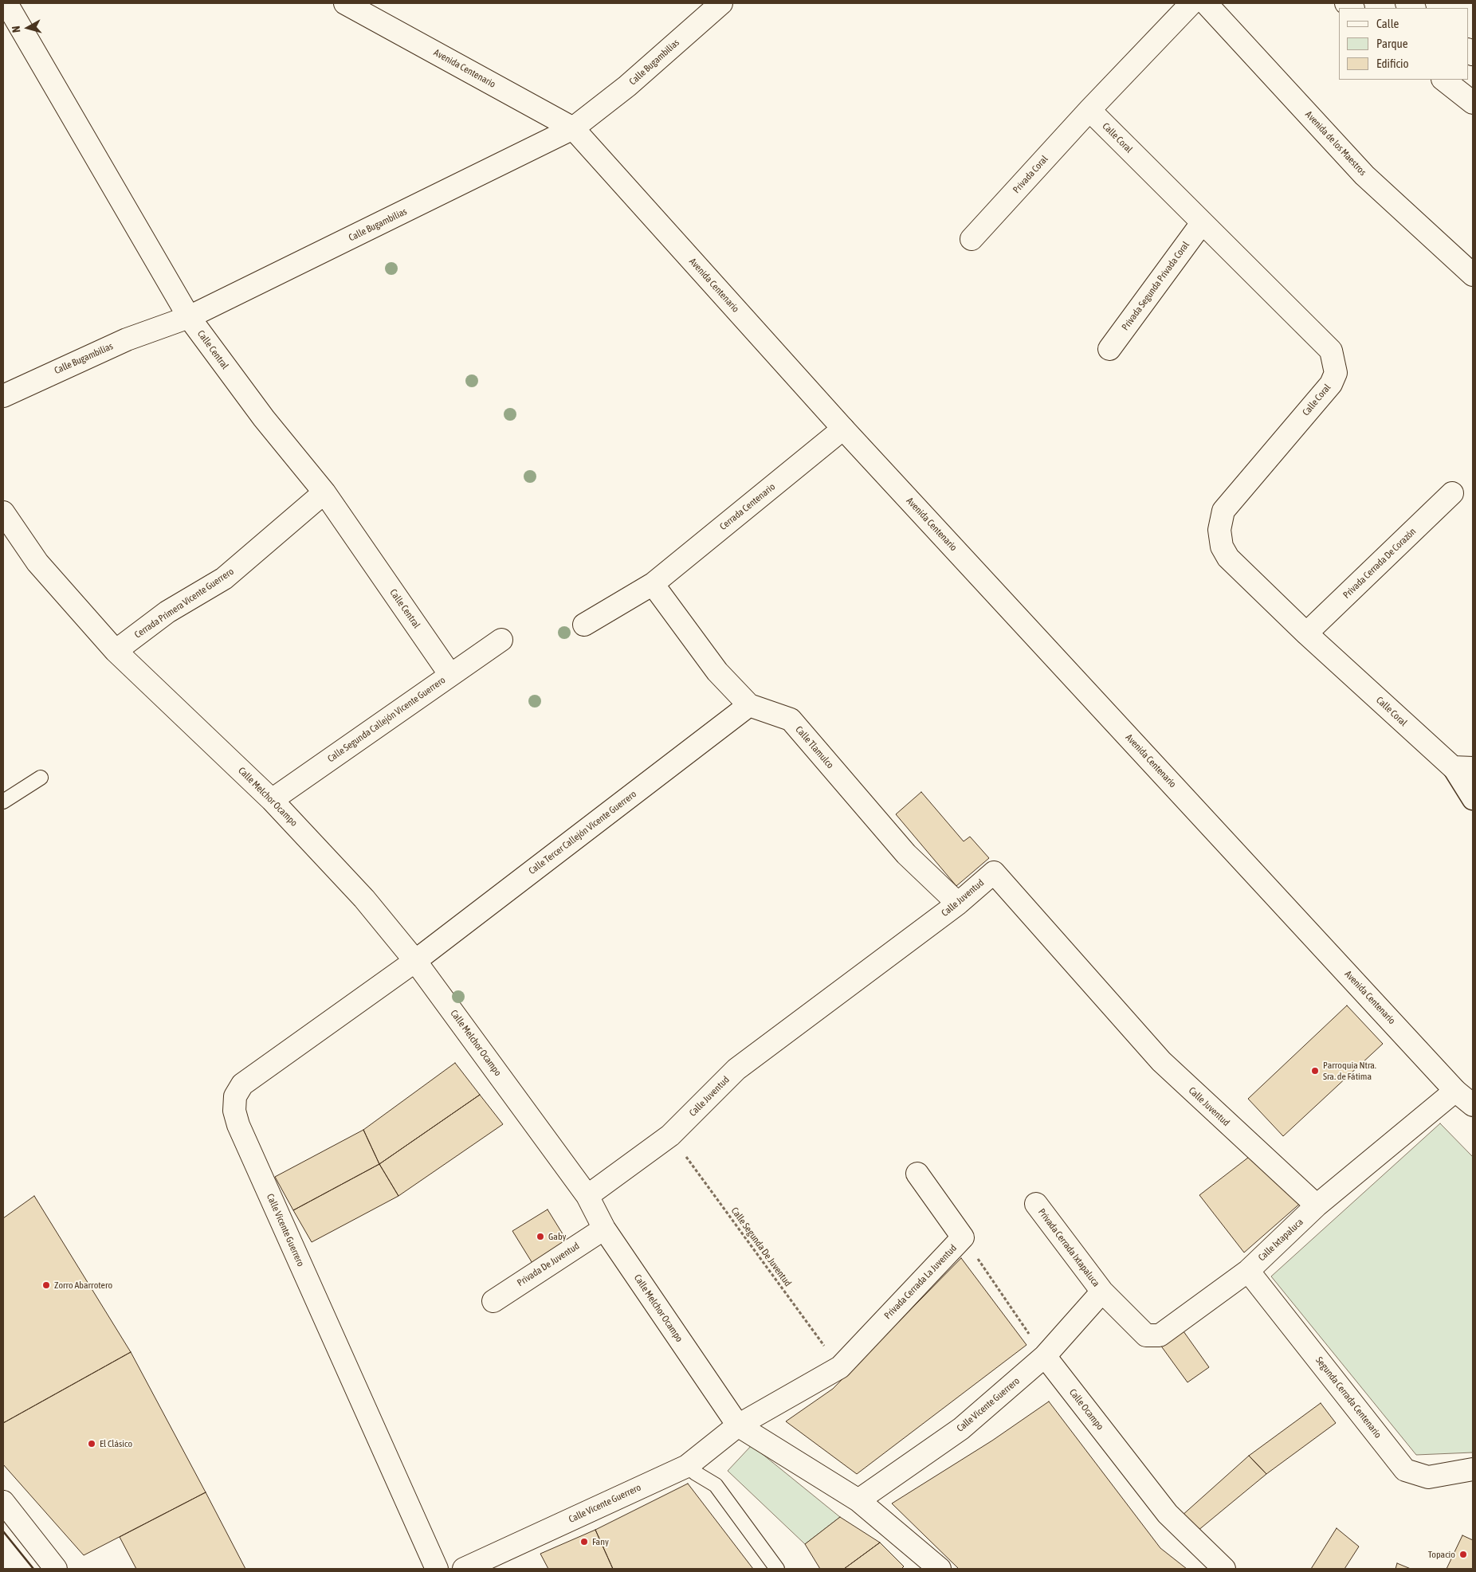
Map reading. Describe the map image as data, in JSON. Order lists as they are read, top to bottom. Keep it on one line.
{"streets":{"street":["Calle Bugambilias","Avenida Centenario","Calle Coral","Avenida de los Maestros","Privada Coral","Privada Segunda Privada Coral","Calle Central","Cerrada Centenario","Privada Cerrada De Corazón","Cerrada Primera Vicente Guerrero","Calle Segunda Callejón Vicente Guerrero","Calle Tlamulco","Calle Melchor Ocampo","Calle Tercer Callejón Vicente Guerrero","Calle Juventud","Calle Vicente Guerrero","Calle Ixtapaluca","Privada Cerrada Ixtapaluca","Privada De Juventud","Privada Cerrada La Juventud","Segunda Cerrada Centenario","Calle Ocampo"],"path":["Calle Segunda De Juventud"]},"crossings":[["Calle Bugambilias","Avenida Centenario"],["Calle Bugambilias","Calle Central"],["Avenida Centenario","Cerrada Centenario"],["Avenida Centenario","Calle Ixtapaluca"],["Calle Coral","Privada Coral"],["Calle Coral","Privada Segunda Privada Coral"],["Calle Coral","Privada Cerrada De Corazón"],["Calle Central","Cerrada Primera Vicente Guerrero"],["Calle Central","Calle Segunda Callejón Vicente Guerrero"],["Cerrada Centenario","Calle Tlamulco"],["Cerrada Primera Vicente Guerrero","Calle Melchor Ocampo"],["Calle Segunda Callejón Vicente Guerrero","Calle Melchor Ocampo"],["Calle Tlamulco","Calle Tercer Callejón Vicente Guerrero"],["Calle Tlamulco","Calle Juventud"],["Calle Melchor Ocampo","Calle Tercer Callejón Vicente Guerrero"],["Calle Melchor Ocampo","Calle Juventud"],["Calle Melchor Ocampo","Calle Vicente Guerrero"],["Calle Melchor Ocampo","Privada De Juventud"],["Calle Melchor Ocampo","Privada Cerrada La Juventud"],["Calle Tercer Callejón Vicente Guerrero","Calle Vicente Guerrero"],["Calle Juventud","Calle Ixtapaluca"],["Calle Juventud","Calle Segunda De Juventud"],["Calle Vicente Guerrero","Calle Ixtapaluca"],["Calle Vicente Guerrero","Privada Cerrada Ixtapaluca"],["Calle Vicente Guerrero","Privada Cerrada La Juventud"],["Calle Vicente Guerrero","Calle Ocampo"],["Calle Ixtapaluca","Privada Cerrada Ixtapaluca"],["Calle Ixtapaluca","Segunda Cerrada Centenario"],["Calle Segunda De Juventud","Privada Cerrada La Juventud"]],"places":["Parroquia Ntra. Sra. de Fátima","Gaby","Zorro Abarrotero","El Clásico","Fany","Topacio"],"legend":["Calle","Parque","Edificio"],"north":"left"}
